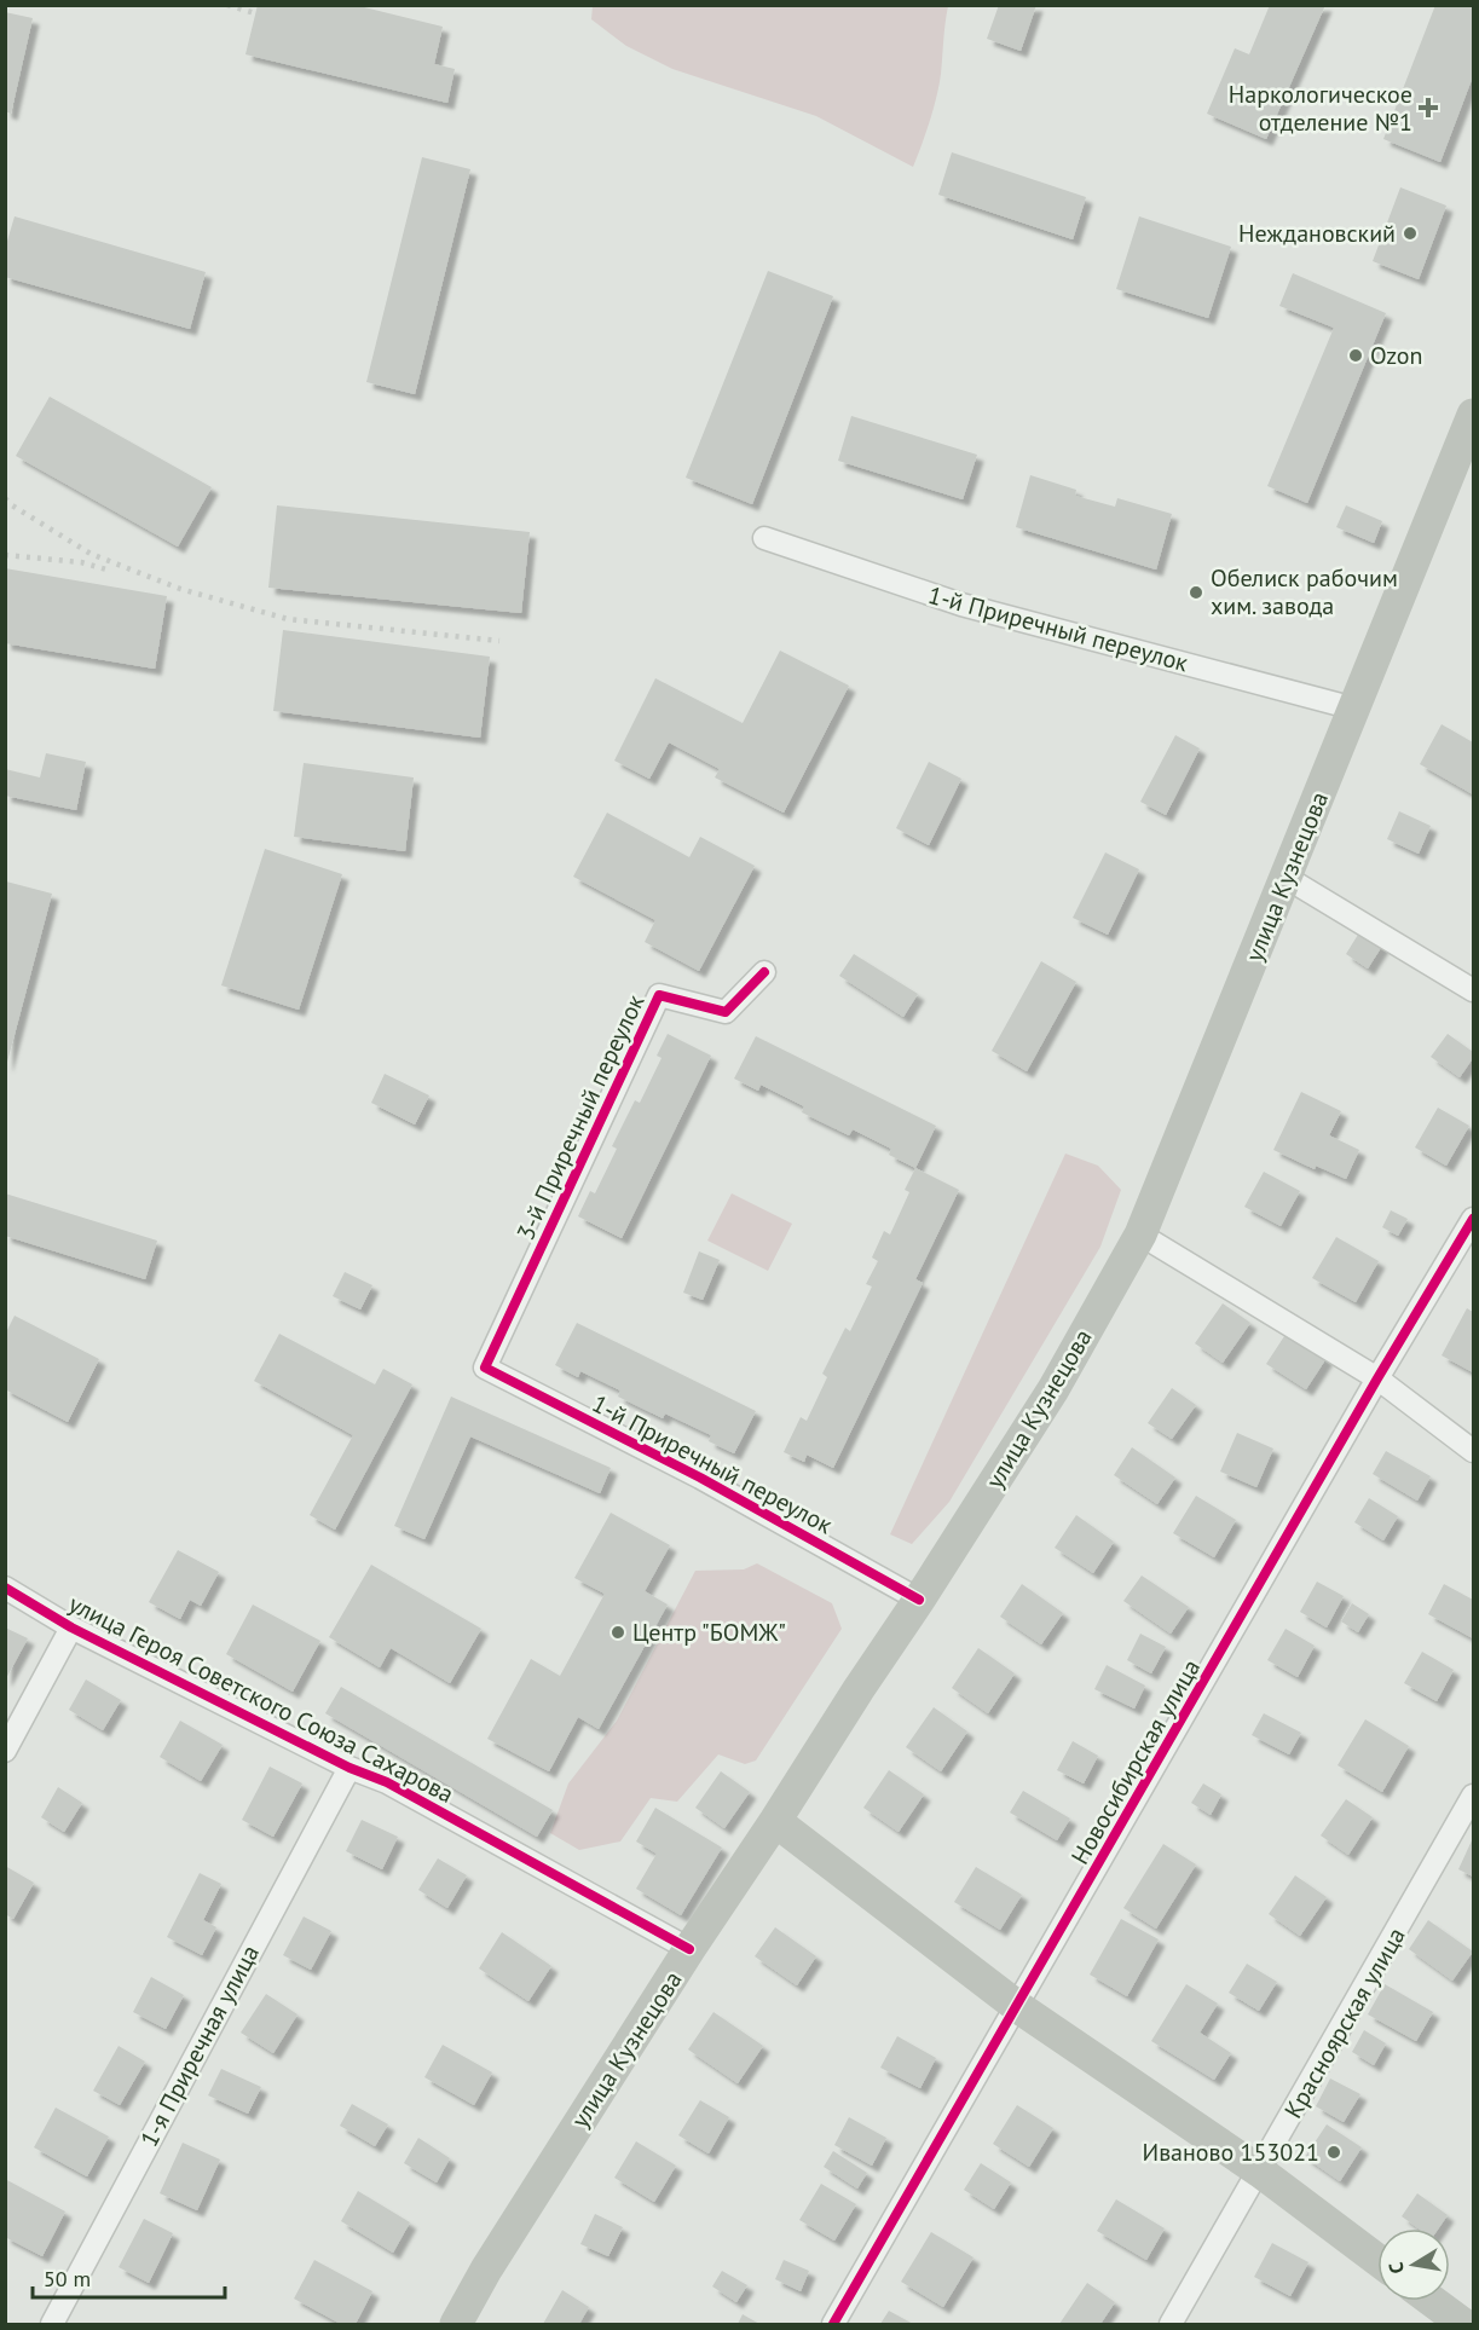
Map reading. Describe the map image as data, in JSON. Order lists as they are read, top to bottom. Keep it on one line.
{"streets":{"main road":["улица Кузнецова"],"street":["1-й Приречный переулок","3-й Приречный переулок","улица Героя Советского Союза Сахарова","Новосибирская улица","Красноярская улица","1-я Приречная улица"]},"crossings":[["1-й Приречный переулок","улица Кузнецова"],["1-й Приречный переулок","3-й Приречный переулок"],["улица Кузнецова","улица Героя Советского Союза Сахарова"],["улица Героя Советского Союза Сахарова","1-я Приречная улица"]],"places":{"health":["Наркологическое отделение №1"],"other":["Неждановский","Ozon","Обелиск рабочим хим. завода","Центр \"БОМЖ\"","Иваново 153021"]},"scale_bar":"50 m","north":"left"}
